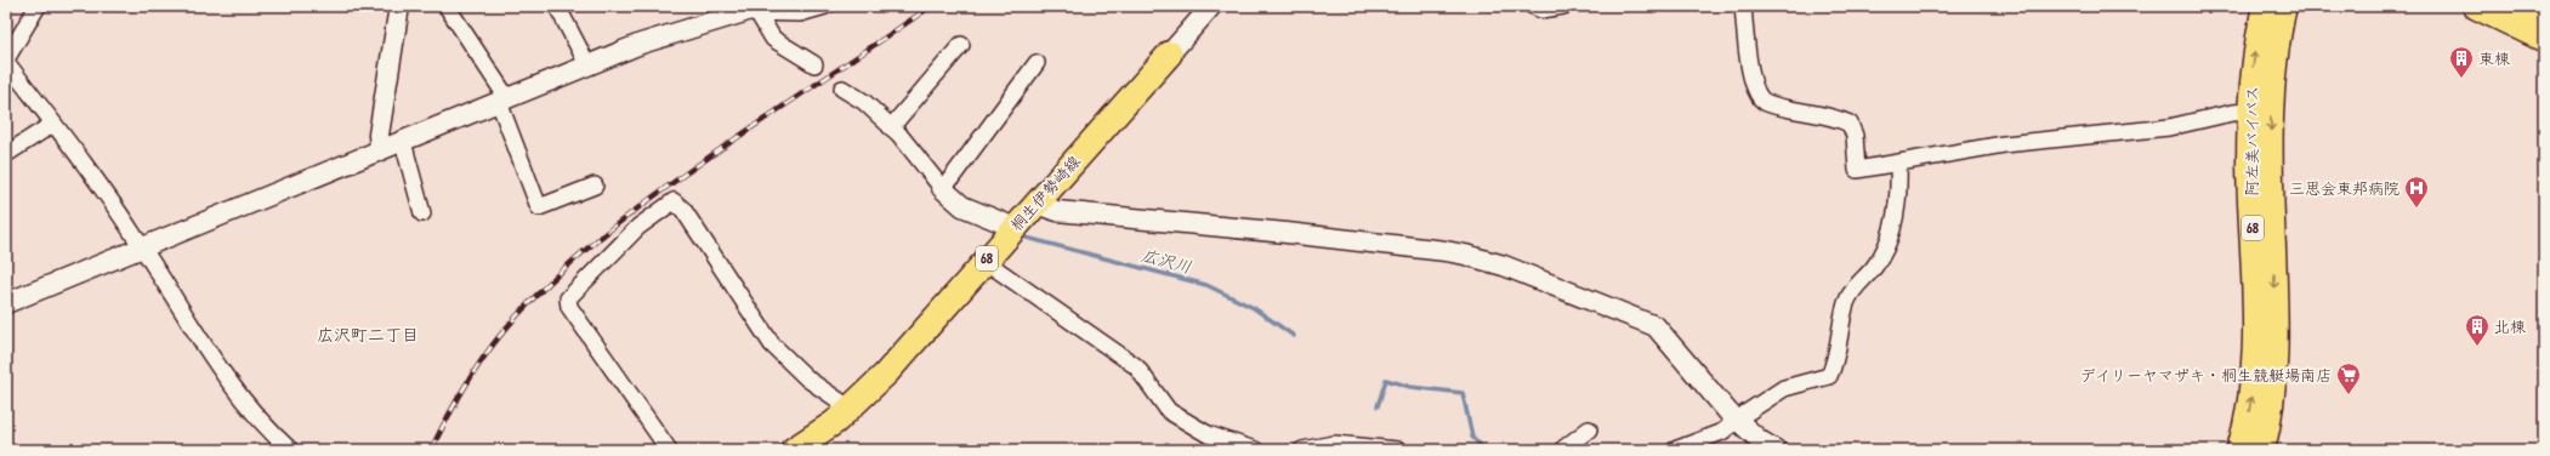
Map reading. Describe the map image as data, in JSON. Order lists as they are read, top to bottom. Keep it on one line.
{"streets":{"main road":["阿左美バイパス","桐生伊勢崎線","68"]},"districts":["広沢町二丁目"],"water":["広沢川"],"places":{"building":["東棟","北棟"],"hospital":["三思会東邦病院"],"supermarket":["デイリーヤマザキ・桐生競艇場南店"]}}
